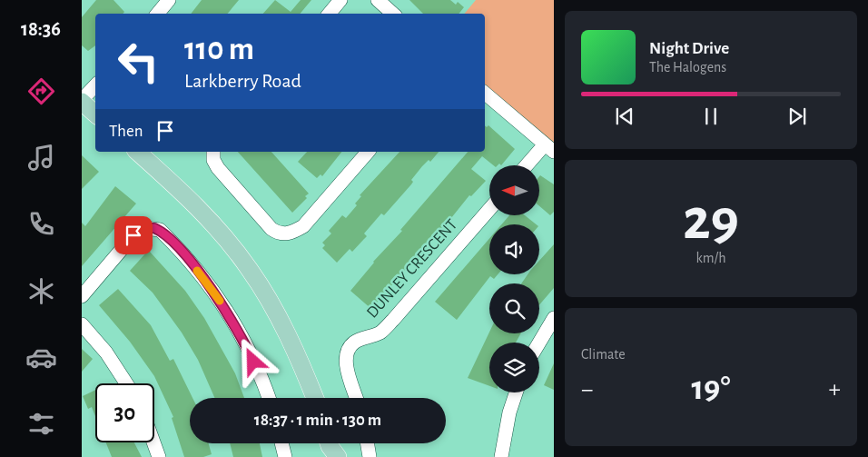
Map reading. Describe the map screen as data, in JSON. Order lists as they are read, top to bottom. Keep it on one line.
{"streets":{"street":["DUNLEY CRESCENT"]},"north":"left","page":{"tabs":"18:36","turn":["110 m","Larkberry Road"],"song":["Night Drive","The Halogens"],"then":"Then","tile":[["29","km/h"],"Climate"],"heat":["−","19°","+"],"limit":"30","trip":"18:37 · 1 min · 130 m"}}
